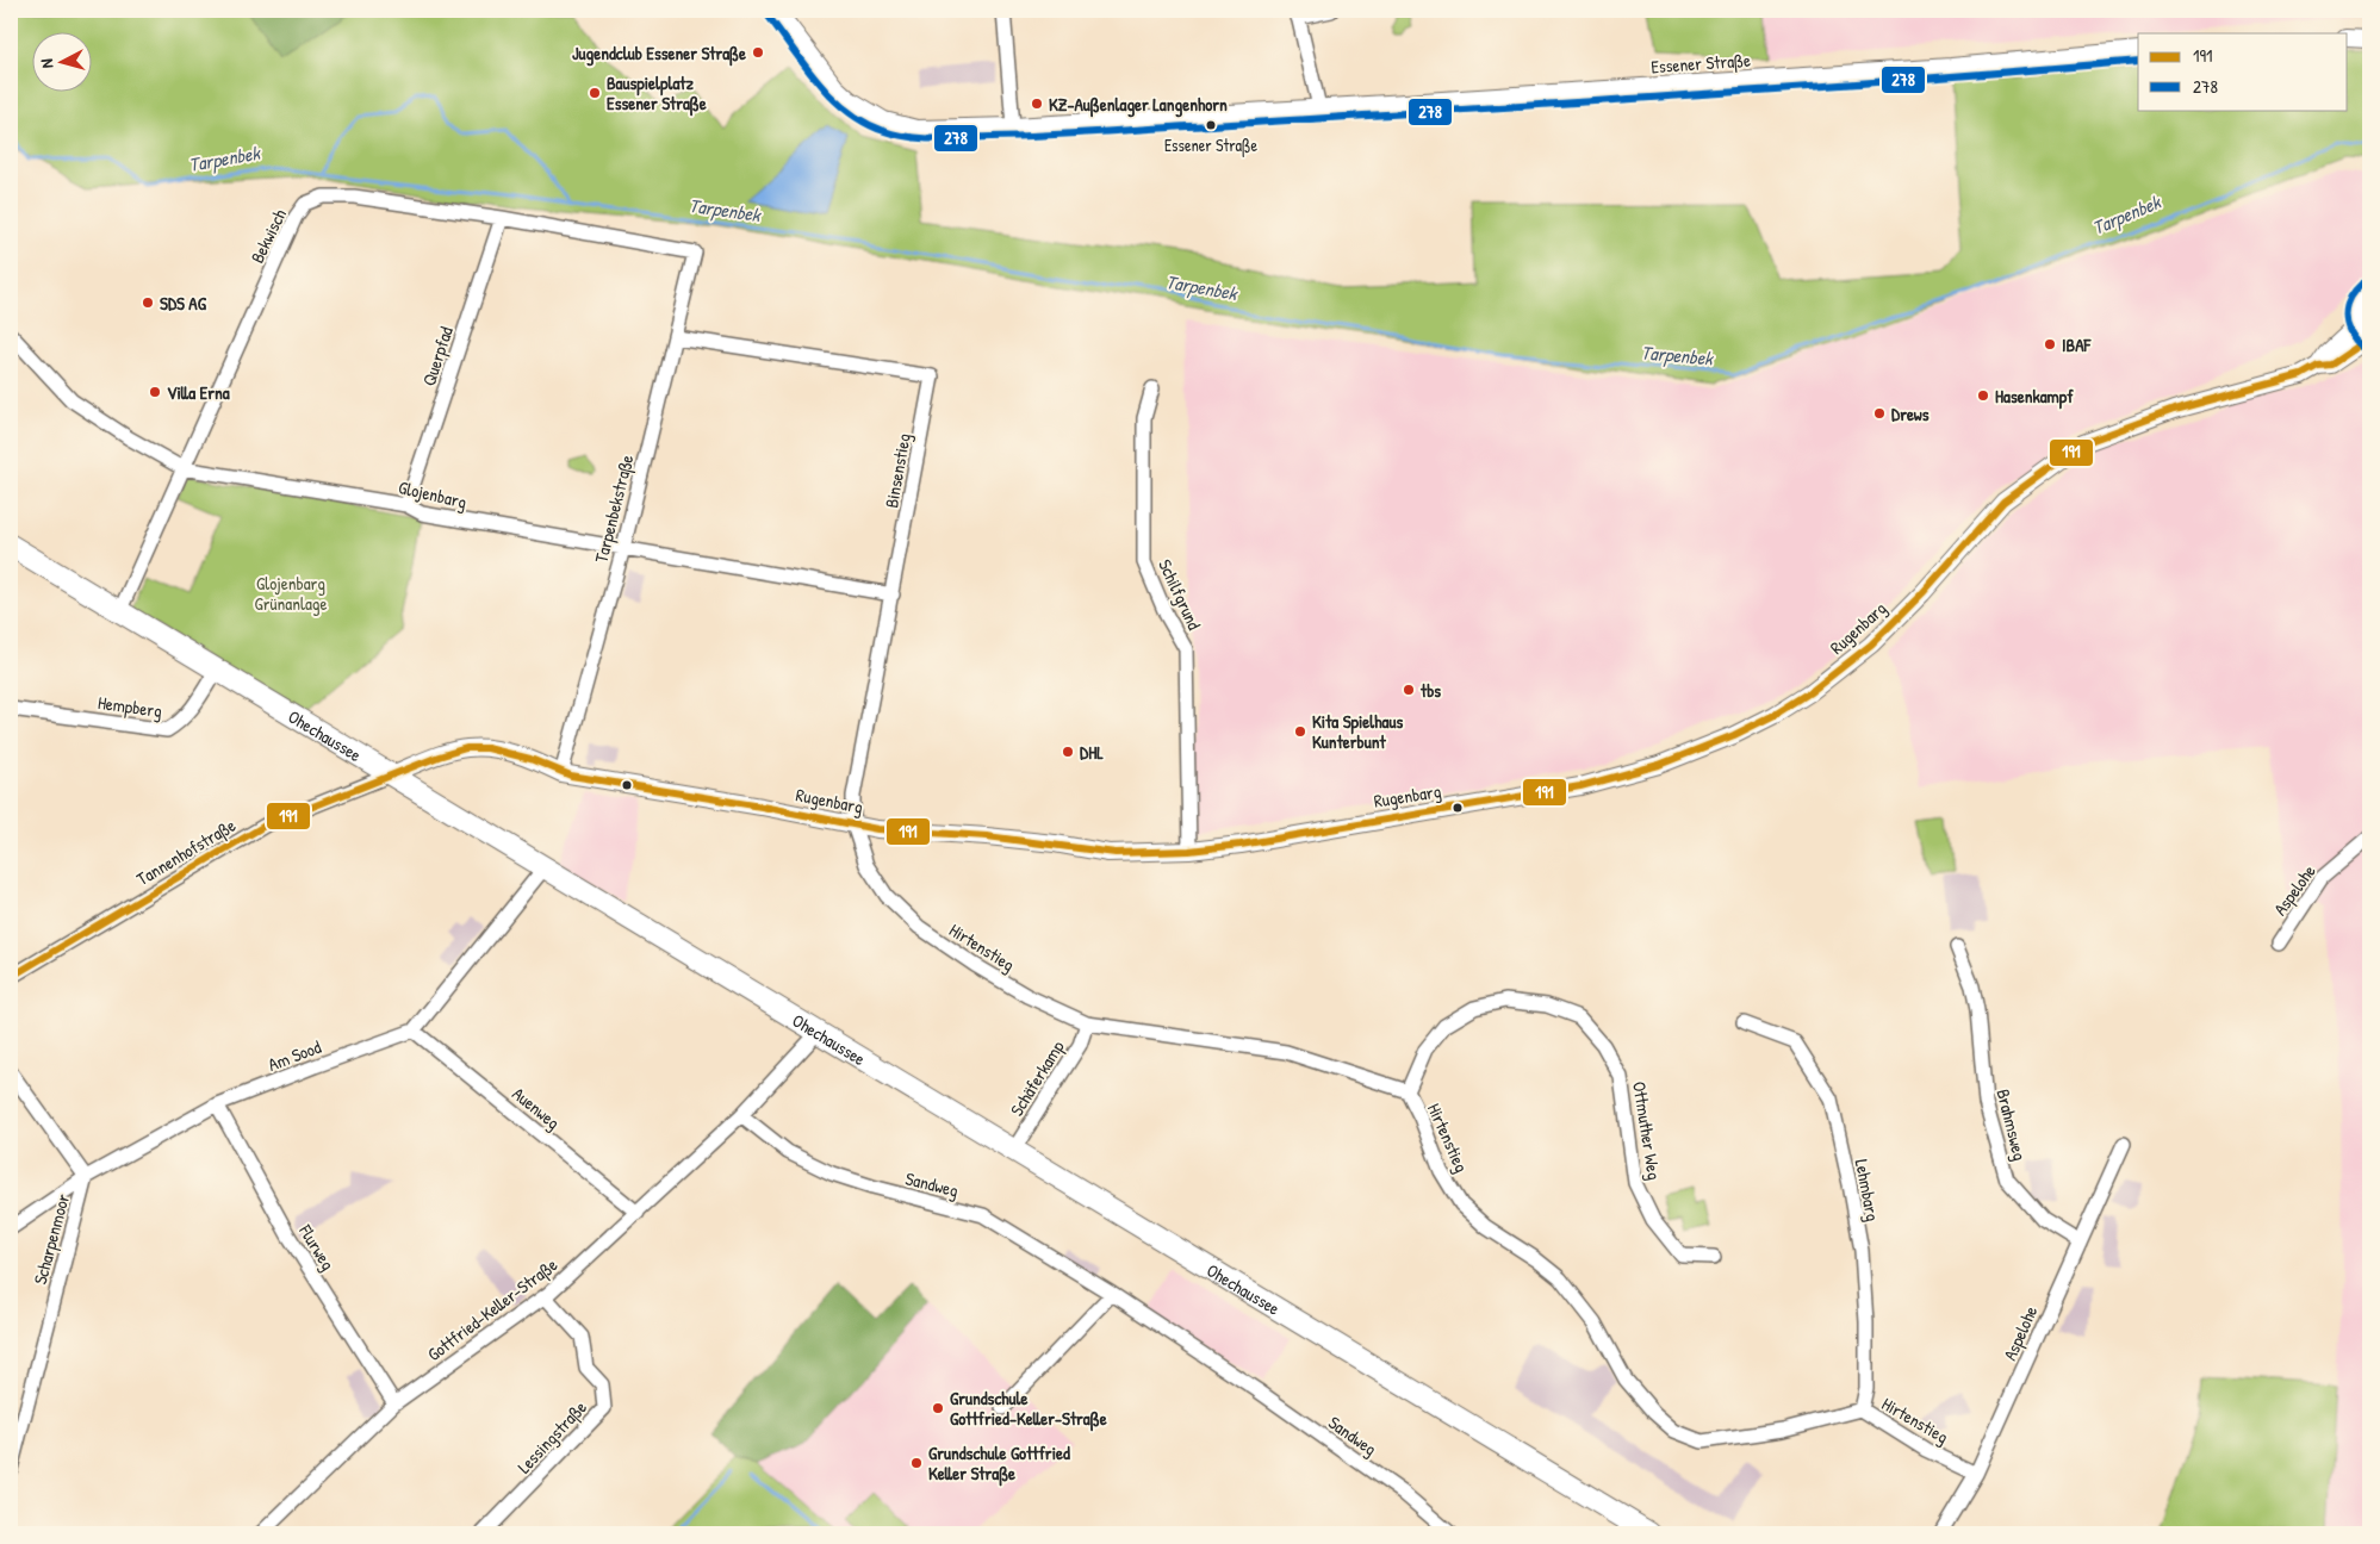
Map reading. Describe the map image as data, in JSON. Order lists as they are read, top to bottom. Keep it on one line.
{"streets":{"main road":["Ohechaussee"],"street":["Essener Straße","Bekwisch","Querpfad","Binsenstieg","Glojenbarg","Tarpenbekstraße","Schilfgrund","Rugenbarg","Hempberg","Tannenhofstraße","Aspelohe","Hirtenstieg","Am Sood","Schäferkamp","Auenweg","Brahmsweg","Ottmuther Weg","Sandweg","Lehmbarg","Scharpenmoor","Flurweg","Gottfried-Keller-Straße","Lessingstraße"]},"crossings":[["Bekwisch","Querpfad"],["Bekwisch","Glojenbarg"],["Bekwisch","Tarpenbekstraße"],["Bekwisch","Ohechaussee"],["Querpfad","Glojenbarg"],["Binsenstieg","Glojenbarg"],["Binsenstieg","Tarpenbekstraße"],["Binsenstieg","Rugenbarg"],["Binsenstieg","Hirtenstieg"],["Glojenbarg","Tarpenbekstraße"],["Tarpenbekstraße","Rugenbarg"],["Schilfgrund","Rugenbarg"],["Rugenbarg","Ohechaussee"],["Rugenbarg","Tannenhofstraße"],["Rugenbarg","Hirtenstieg"],["Hempberg","Ohechaussee"],["Ohechaussee","Tannenhofstraße"],["Ohechaussee","Schäferkamp"],["Ohechaussee","Gottfried-Keller-Straße"],["Aspelohe","Hirtenstieg"],["Aspelohe","Brahmsweg"],["Hirtenstieg","Schäferkamp"],["Hirtenstieg","Ottmuther Weg"],["Hirtenstieg","Lehmbarg"],["Am Sood","Auenweg"],["Am Sood","Scharpenmoor"],["Am Sood","Flurweg"],["Auenweg","Gottfried-Keller-Straße"],["Sandweg","Gottfried-Keller-Straße"],["Flurweg","Gottfried-Keller-Straße"],["Gottfried-Keller-Straße","Lessingstraße"]],"water":["Tarpenbek"],"parks":["Glojenbarg Grünanlage"],"places":["Jugendclub Essener Straße","Bauspielplatz Essener Straße","KZ-Außenlager Langenhorn","Essener Straße","SDS AG","IBAF","Villa Erna","Hasenkampf","Drews","tbs","Kita Spielhaus Kunterbunt","DHL","Grundschule Gottfried-Keller-Straße","Grundschule Gottfried Keller Straße"],"lines":["transit line 278","transit line 191"],"legend":["191","278"],"north":"left"}
